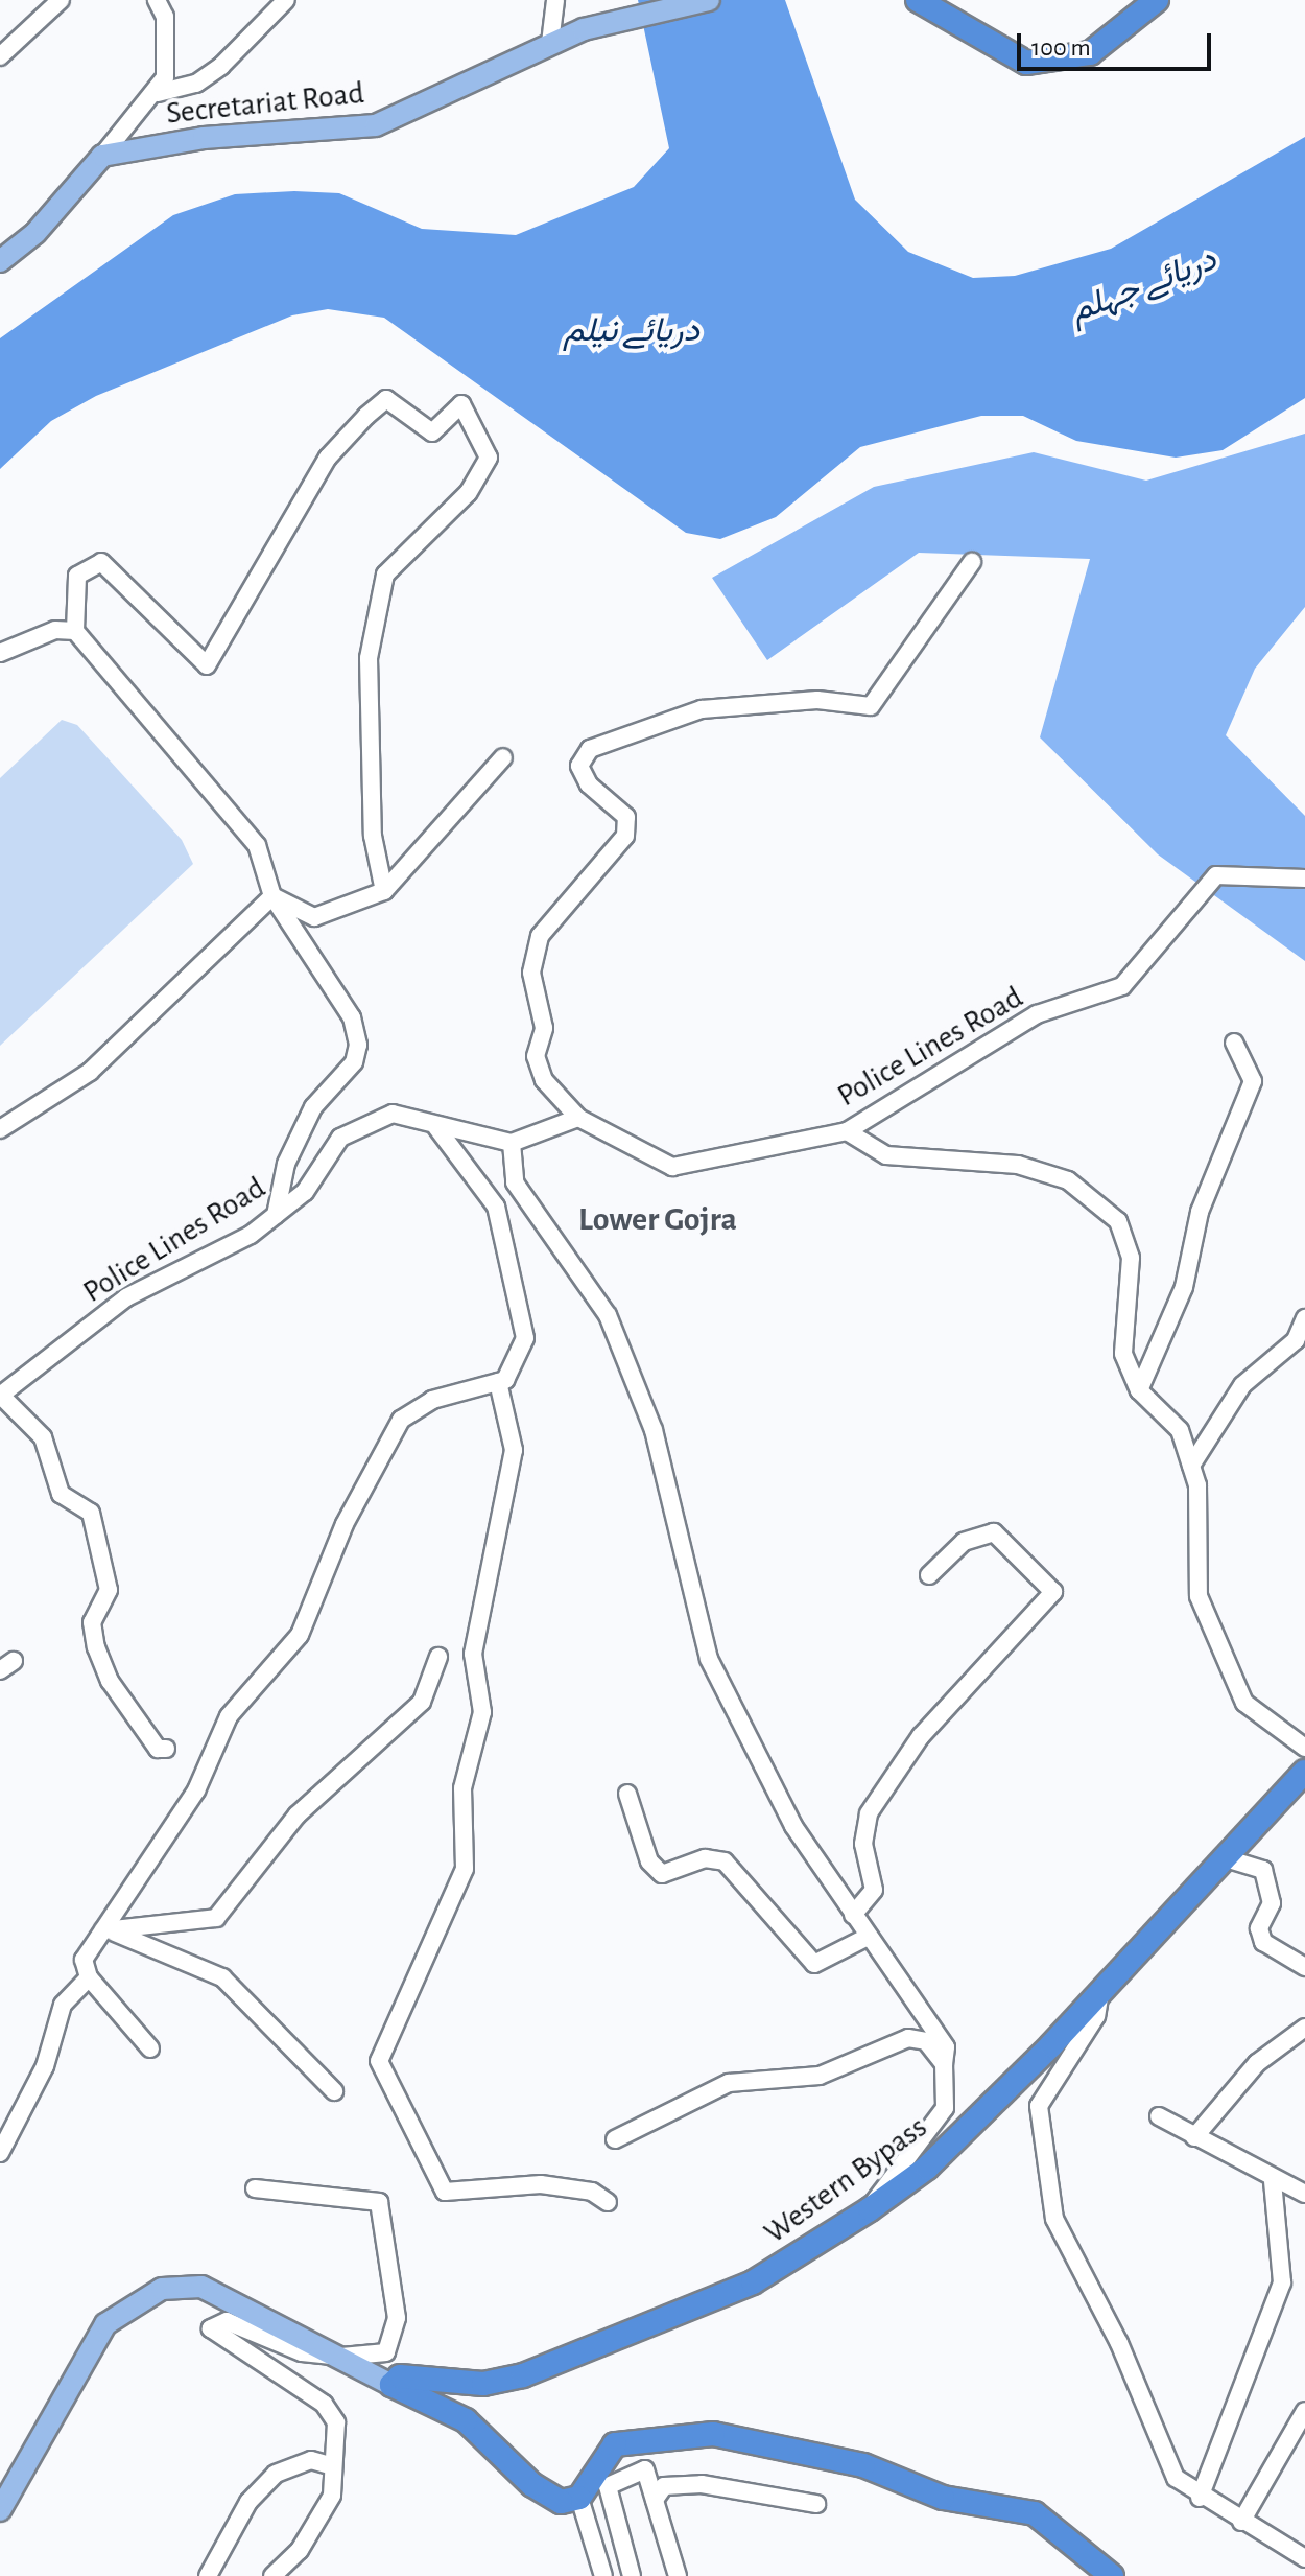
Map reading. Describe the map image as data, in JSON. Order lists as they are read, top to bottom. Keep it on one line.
{"streets":{"highway":["Western Bypass"],"main road":["Secretariat Road"],"street":["Police Lines Road"]},"districts":["Lower Gojra"],"water":["دریائے جہلم","دریائے نیلم"],"scale_bar":"100 m"}
